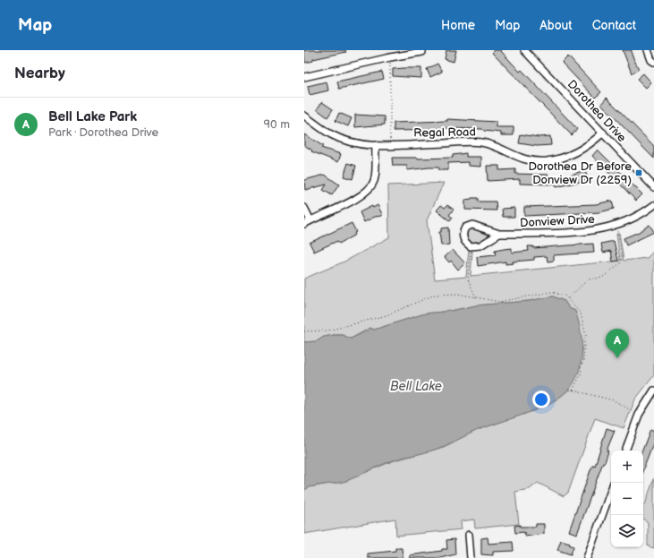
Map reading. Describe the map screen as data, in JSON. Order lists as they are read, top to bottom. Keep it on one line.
{"streets":{"street":["Dorothea Drive","Regal Road","Donview Drive"]},"crossings":[["Dorothea Drive","Regal Road"]],"water":["Bell Lake"],"places":{"transit":["Dorothea Dr Before Donview Dr (2259)"]},"page":{"header":"Map","nav":["Home","Map","About","Contact"],"heading":"Nearby","list":[{"mark":"A","name":"Bell Lake Park","note":"Park · Dorothea Drive","value":"90 m"}],"pins":"A","map_buttons":["+","−"]}}
